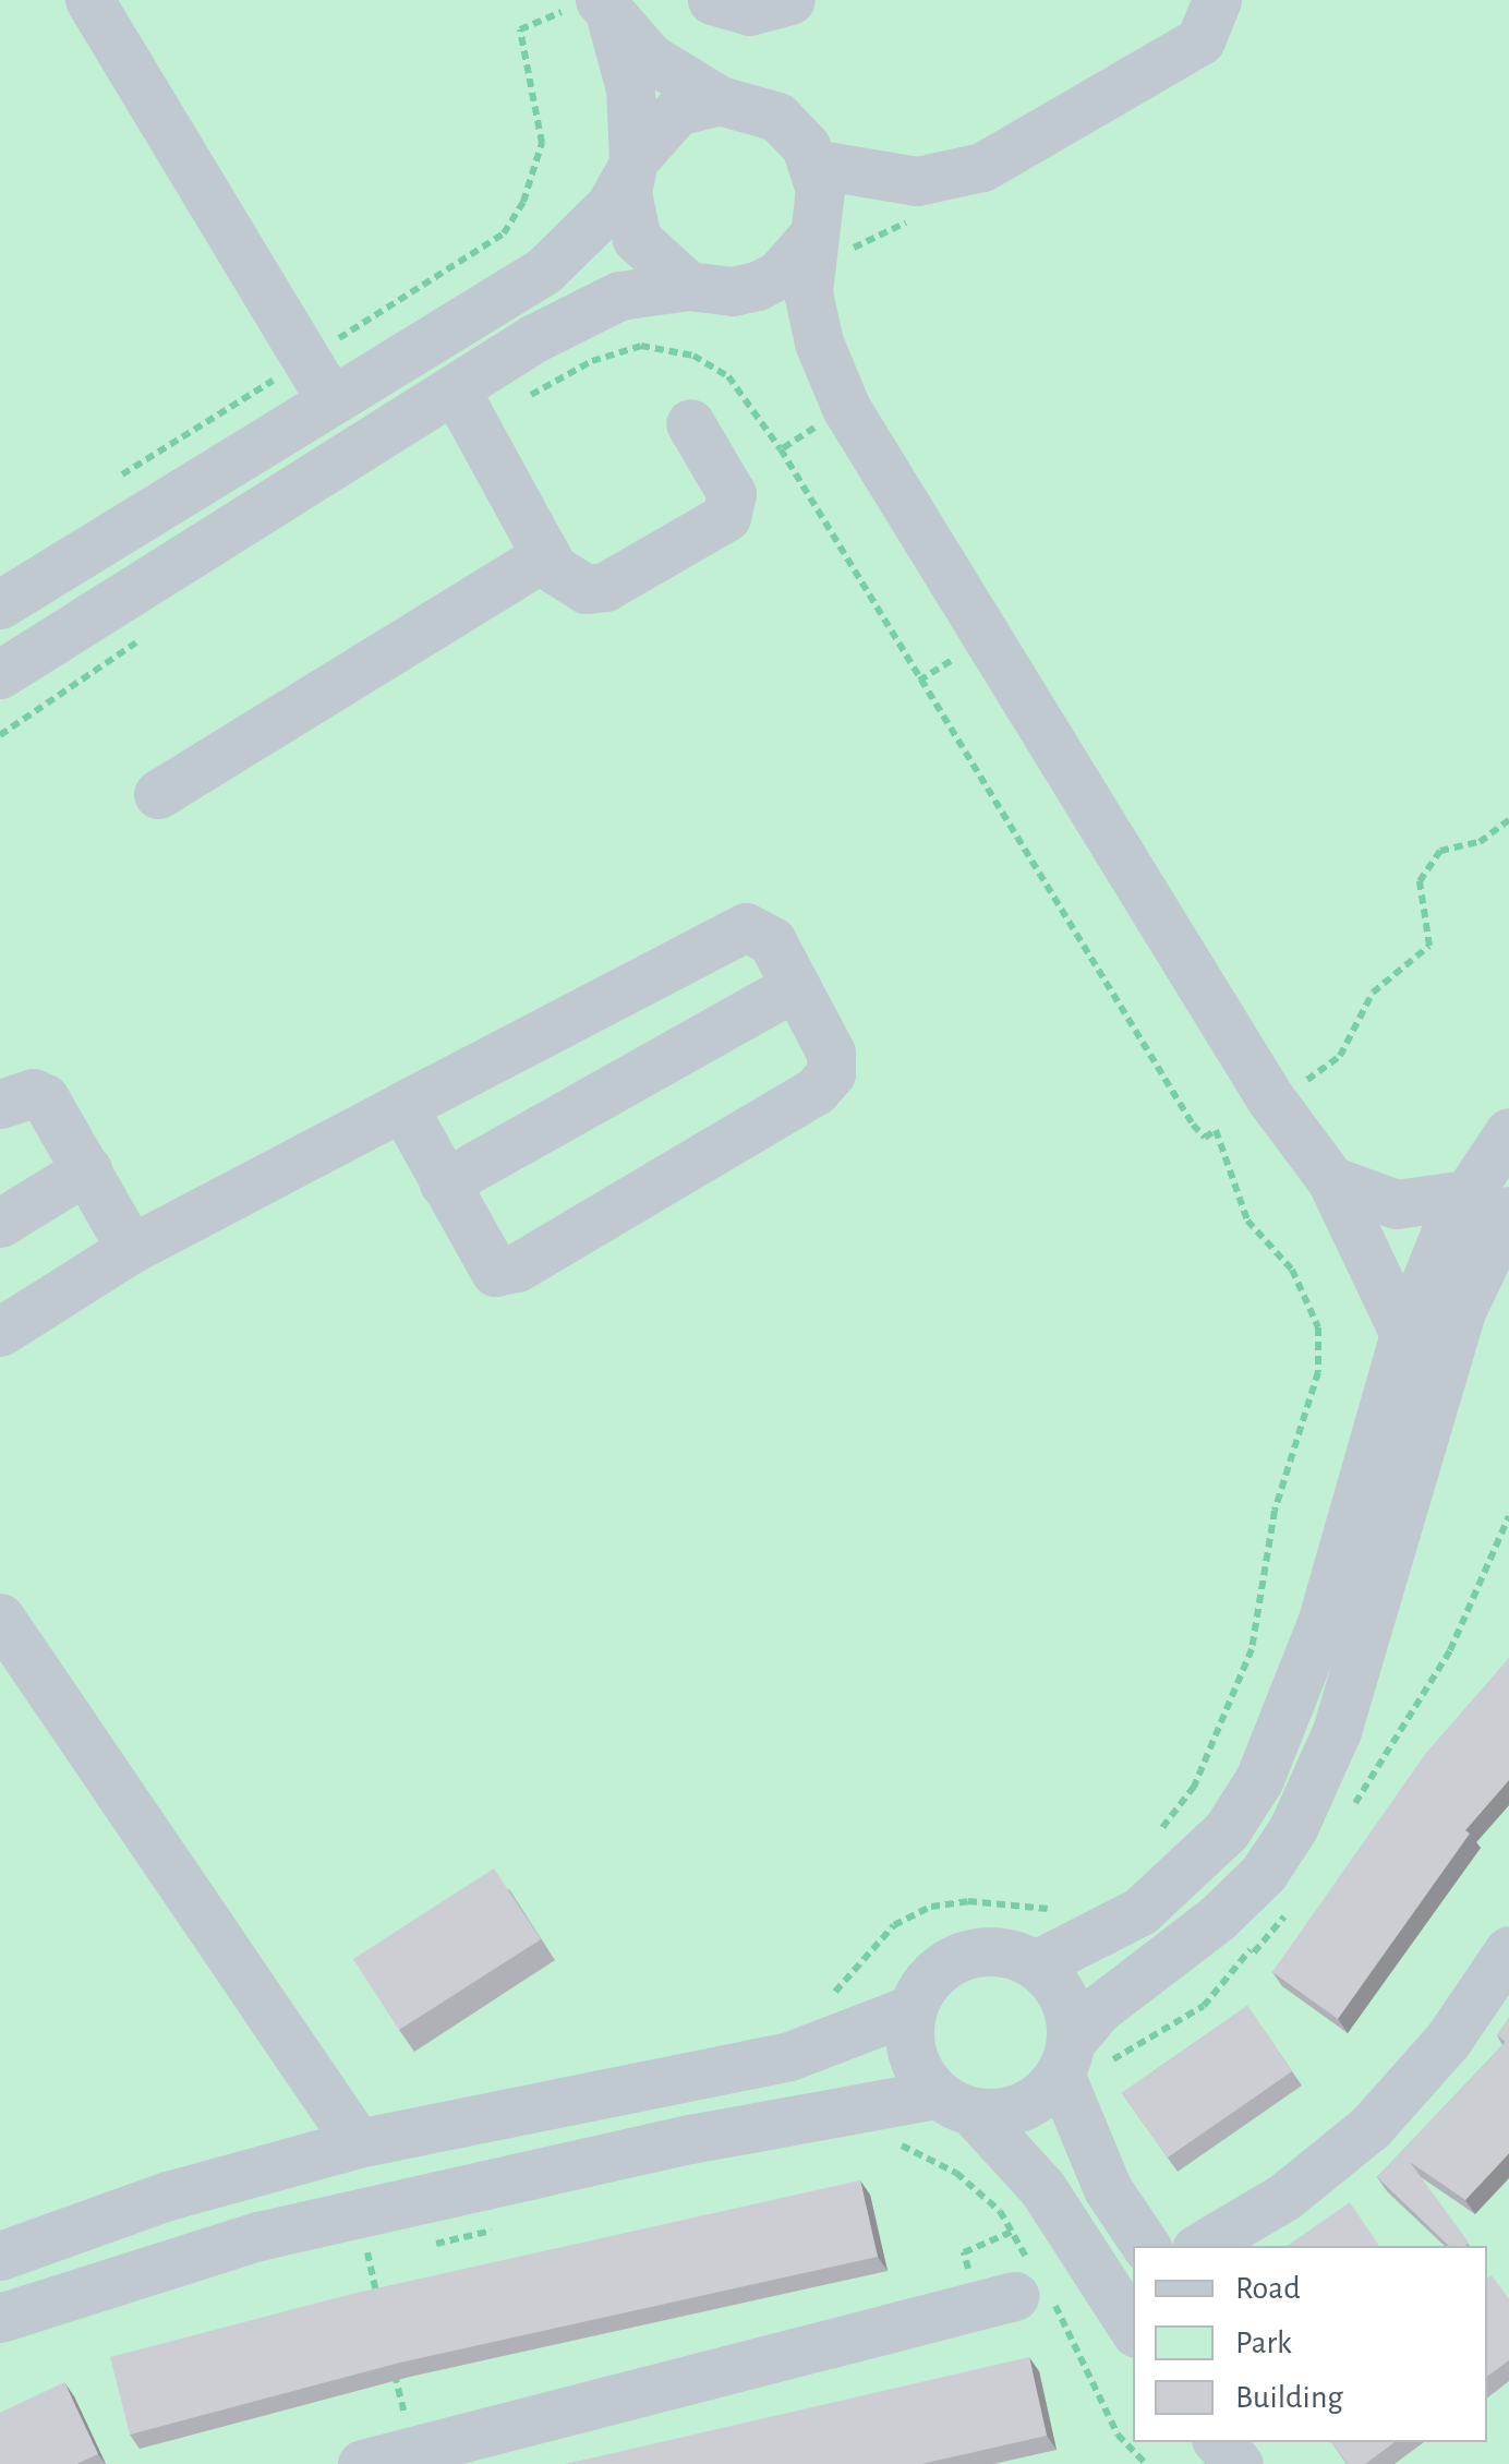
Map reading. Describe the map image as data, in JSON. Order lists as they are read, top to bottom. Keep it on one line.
{"legend":["Road","Park","Building"]}
